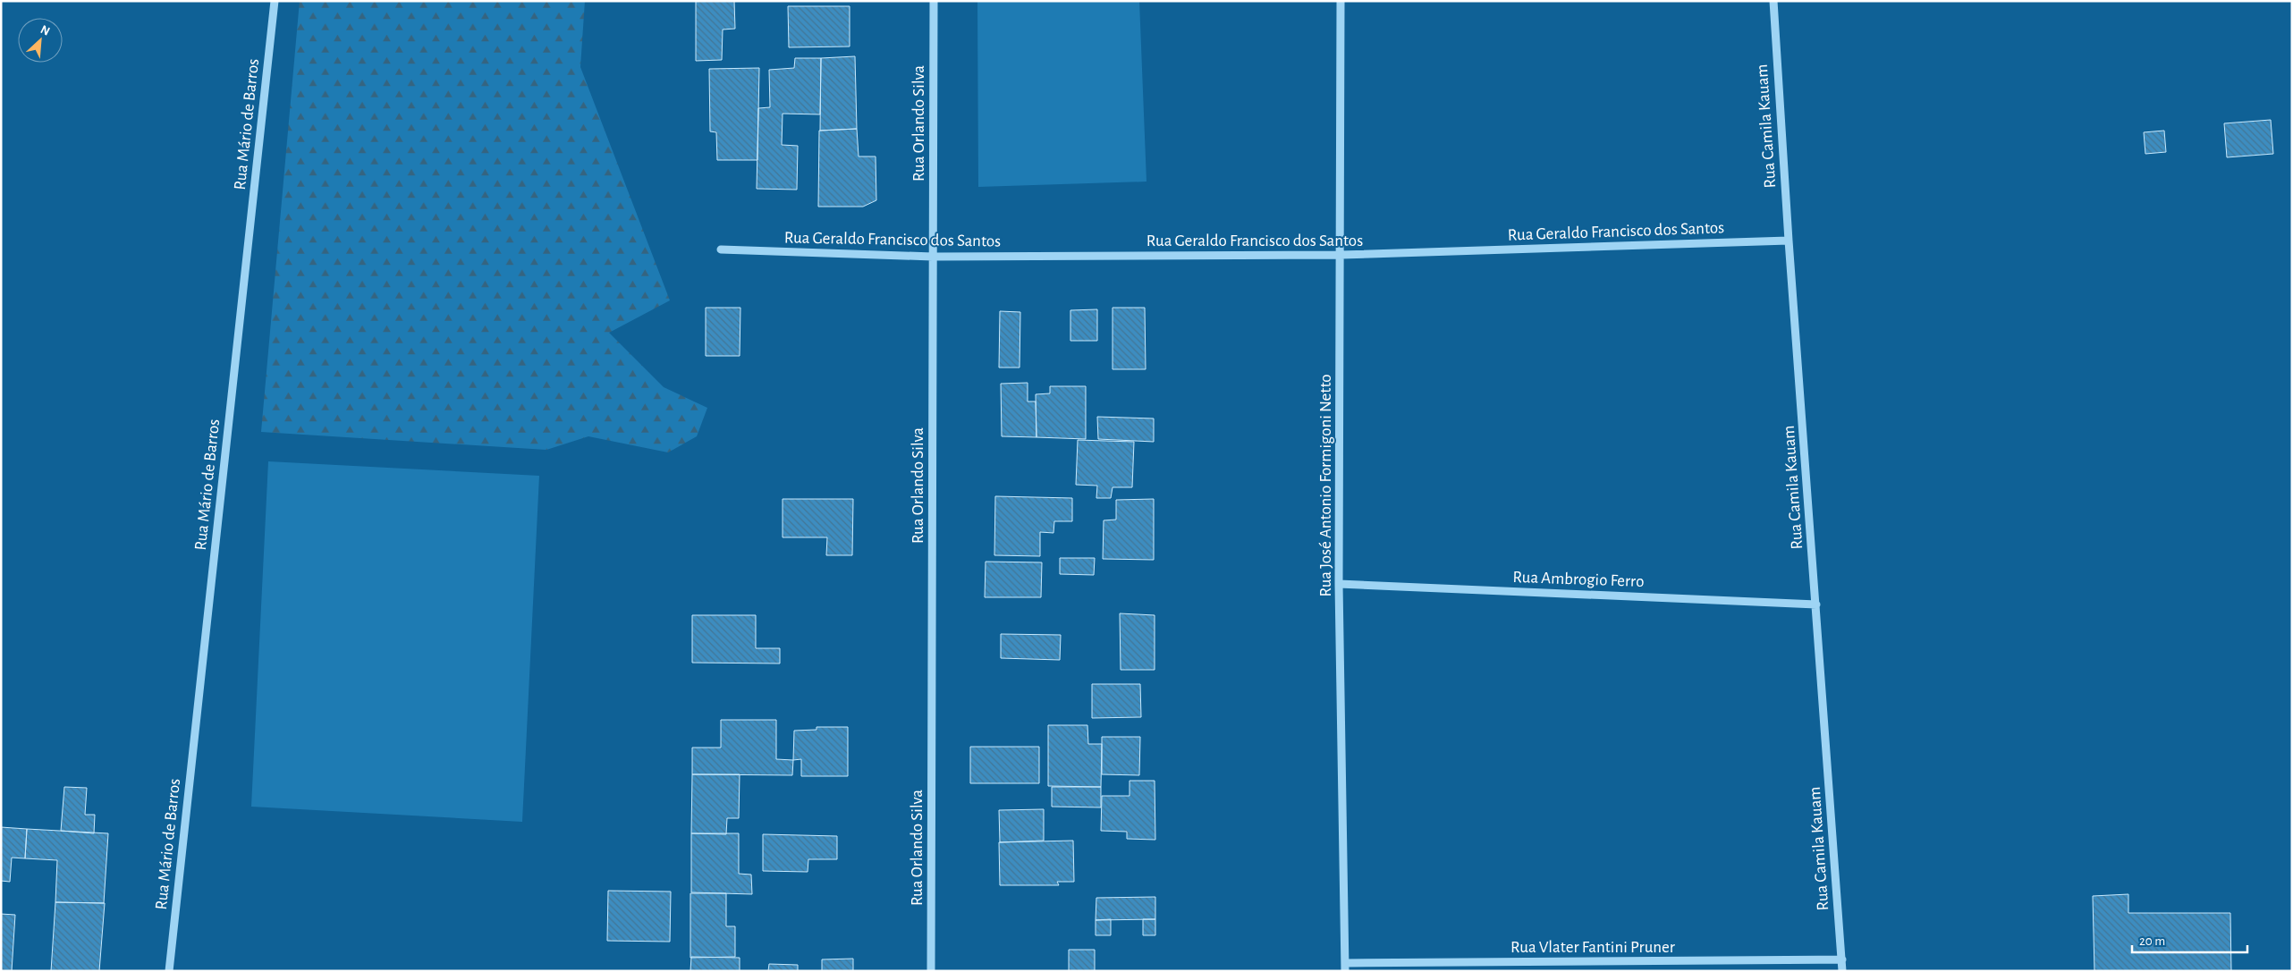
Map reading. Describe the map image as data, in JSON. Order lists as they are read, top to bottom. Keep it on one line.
{"streets":{"street":["Rua Orlando Silva","Rua Mário de Barros","Rua Camila Kauam","Rua Geraldo Francisco dos Santos","Rua José Antonio Formigoni Netto","Rua Ambrogio Ferro","Rua Vlater Fantini Pruner"]},"crossings":[["Rua Orlando Silva","Rua Geraldo Francisco dos Santos"],["Rua Camila Kauam","Rua Geraldo Francisco dos Santos"],["Rua Camila Kauam","Rua Ambrogio Ferro"],["Rua Camila Kauam","Rua Vlater Fantini Pruner"],["Rua Geraldo Francisco dos Santos","Rua José Antonio Formigoni Netto"],["Rua José Antonio Formigoni Netto","Rua Ambrogio Ferro"],["Rua José Antonio Formigoni Netto","Rua Vlater Fantini Pruner"]],"scale_bar":"20 m","north":"top right"}
